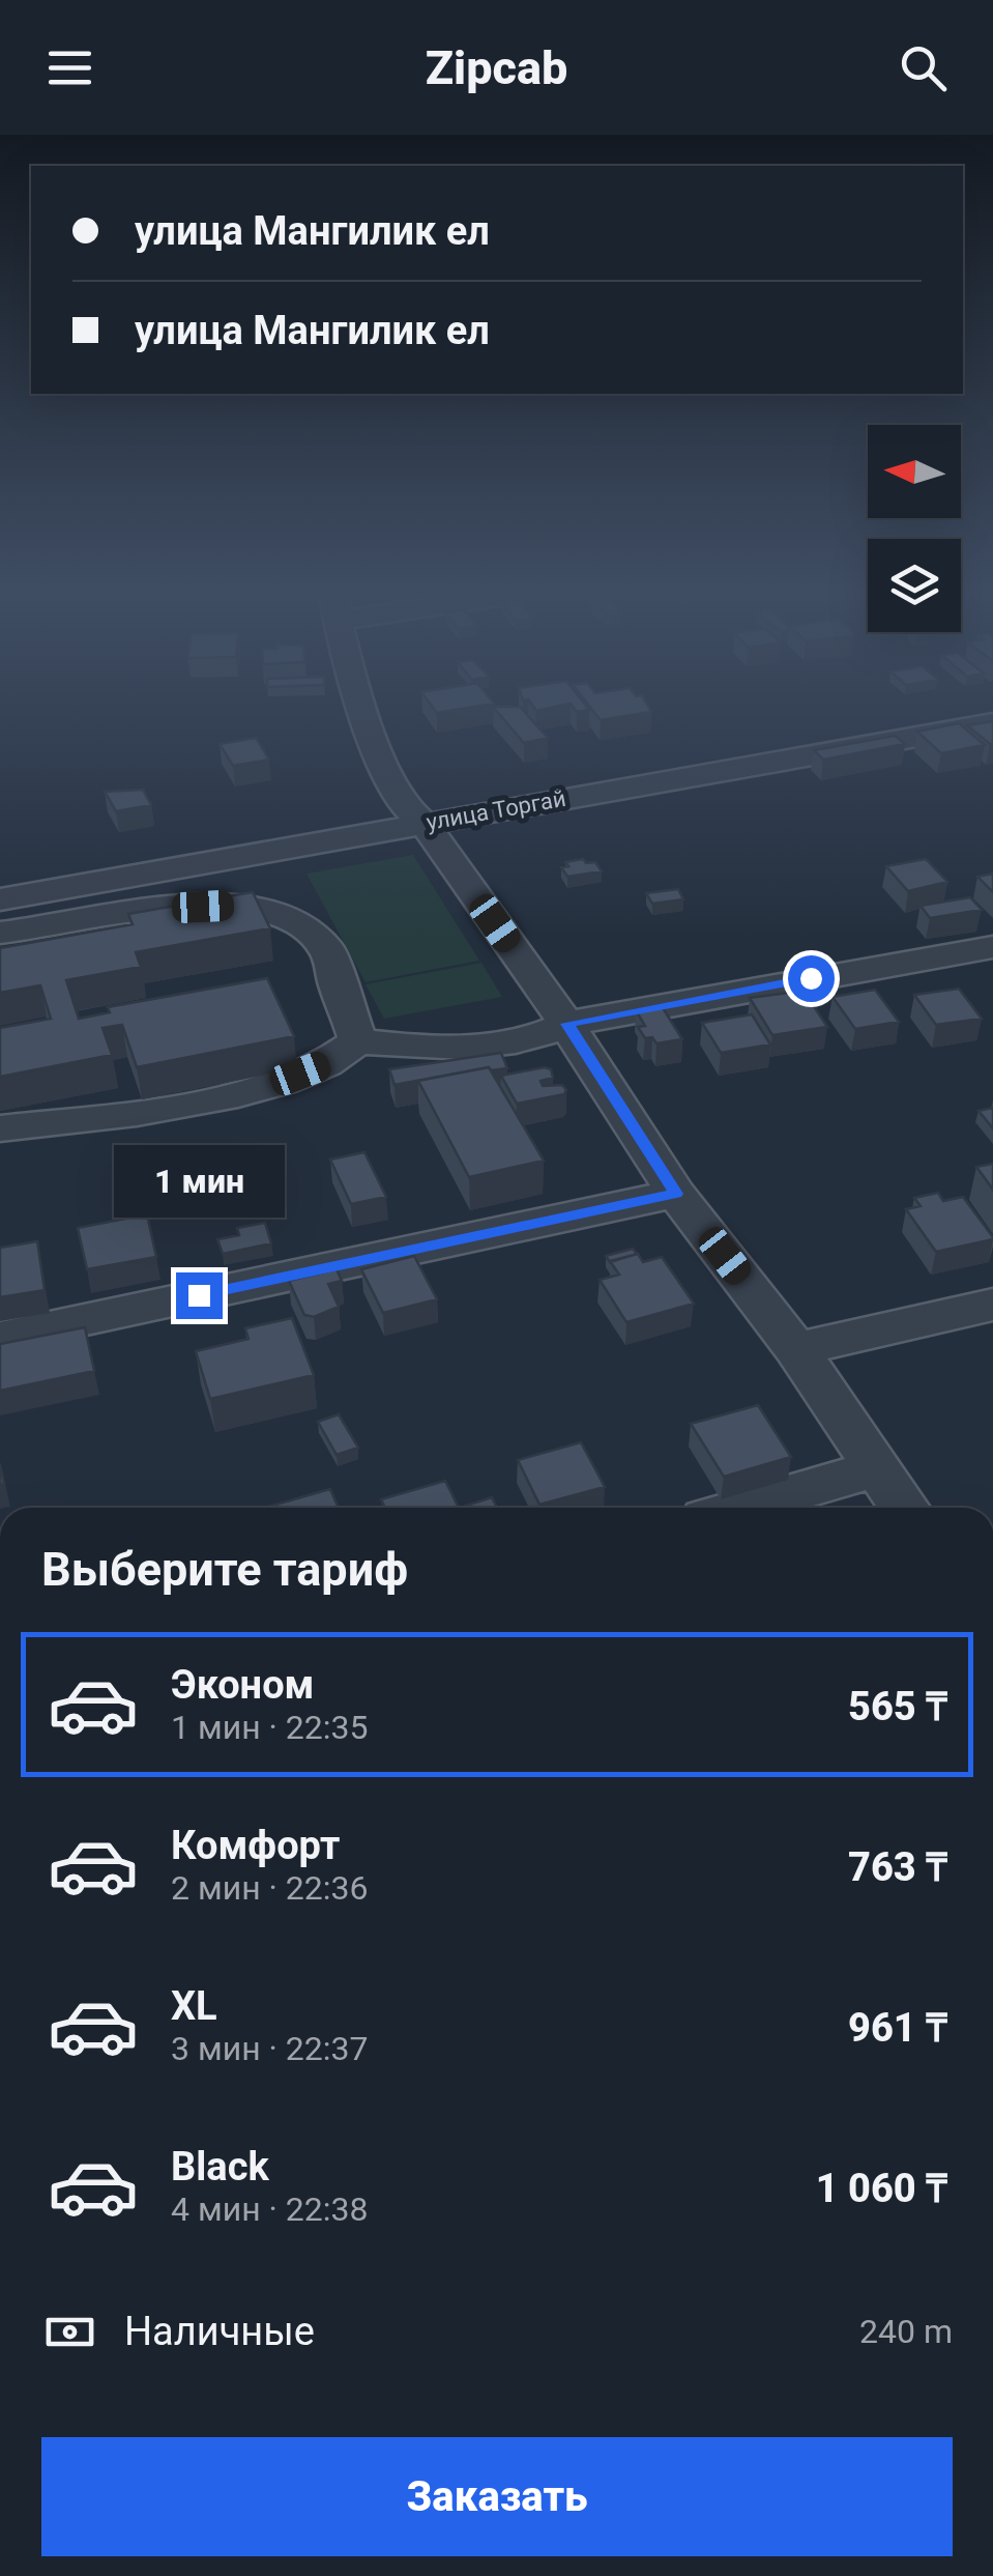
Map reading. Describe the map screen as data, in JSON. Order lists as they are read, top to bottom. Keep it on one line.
{"streets":{"street":["улица Торгай"]},"north":"left","page":{"header":"Zipcab","banner":["улица Мангилик ел","улица Мангилик ел"],"bubble":"1 мин","heading":"Выберите тариф","list":[{"name":"Эконом","note":"1 мин · 22:35","value":"565 ₸"},{"name":"Комфорт","note":"2 мин · 22:36","value":"763 ₸"},{"name":"XL","note":"3 мин · 22:37","value":"961 ₸"},{"name":"Black","note":"4 мин · 22:38","value":"1 060 ₸"}],"pay":["Наличные","240 m"],"buttons":"Заказать"}}
